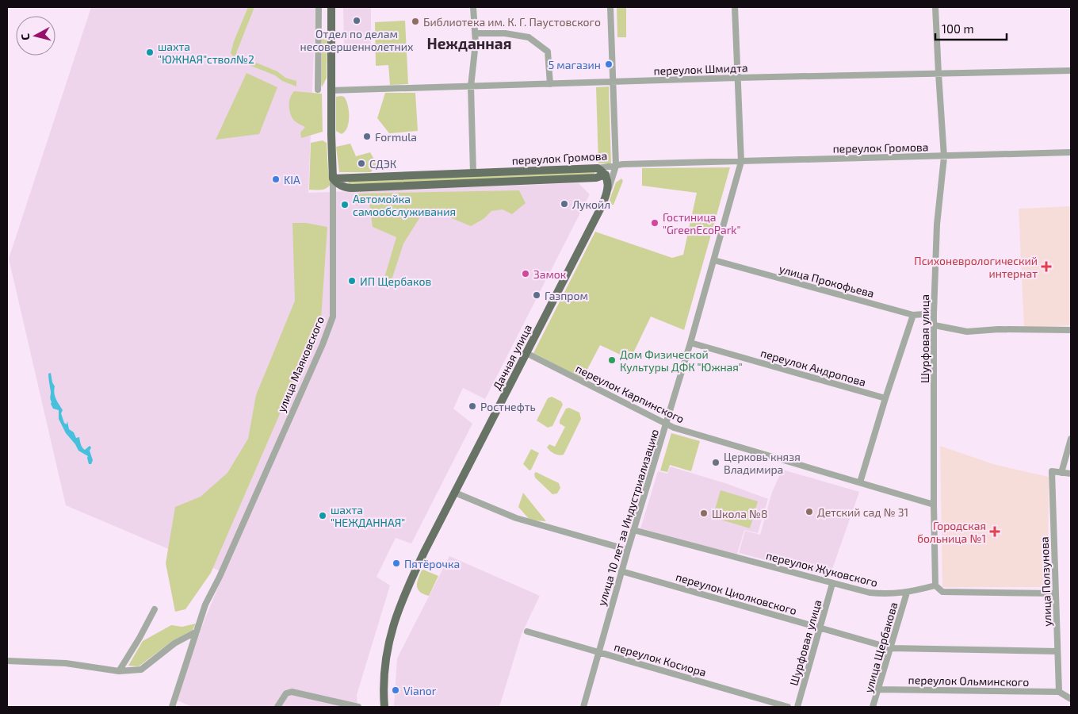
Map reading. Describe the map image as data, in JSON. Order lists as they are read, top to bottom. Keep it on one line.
{"streets":{"main road":["переулок Громова","Дачная улица","улица Маяковского"],"street":["переулок Шмидта","улица Прокофьева","Шурфовая улица","переулок Андропова","переулок Карпинского","улица 10 лет за Индустриализацию","переулок Жуковского","улица Ползунова","переулок Циолковского","улица Щербакова","переулок Косиора","переулок Ольминского"]},"crossings":[["переулок Шмидта","Шурфовая улица"],["переулок Шмидта","Дачная улица"],["переулок Шмидта","улица Маяковского"],["переулок Шмидта","улица 10 лет за Индустриализацию"],["переулок Громова","Шурфовая улица"],["переулок Громова","Дачная улица"],["переулок Громова","улица Маяковского"],["переулок Громова","улица 10 лет за Индустриализацию"],["улица Прокофьева","Шурфовая улица"],["улица Прокофьева","улица 10 лет за Индустриализацию"],["Шурфовая улица","переулок Андропова"],["Шурфовая улица","переулок Карпинского"],["Шурфовая улица","переулок Жуковского"],["Шурфовая улица","переулок Циолковского"],["Дачная улица","переулок Карпинского"],["переулок Андропова","улица 10 лет за Индустриализацию"],["переулок Карпинского","улица 10 лет за Индустриализацию"],["улица 10 лет за Индустриализацию","переулок Жуковского"],["улица 10 лет за Индустриализацию","переулок Циолковского"],["улица 10 лет за Индустриализацию","переулок Косиора"],["переулок Жуковского","улица Щербакова"],["улица Ползунова","переулок Циолковского"],["улица Ползунова","переулок Ольминского"],["переулок Циолковского","улица Щербакова"],["улица Щербакова","переулок Ольминского"]],"districts":["Нежданная"],"places":{"other":["Отдел по делам несовершеннолетних","Библиотека им. К. Г. Паустовского","шахта \"ЮЖНАЯ\"ствол№2","5 магазин","Formula","СДЭК","KIA","Лукойл","Автомойка самообслуживания","Гостиница \"GreenEcoPark\"","Замок","ИП Щербаков","Газпром","Дом Физической Культуры ДФК \"Южная\"","Ростнефть","Церковь князя Владимира","Детский сад № 31","Школа №8","шахта \"НЕЖДАННАЯ\"","Пятёрочка","Vianor"],"health":["Психоневрологический интернат","Городская больница №1"]},"scale_bar":"100 m","north":"left"}
